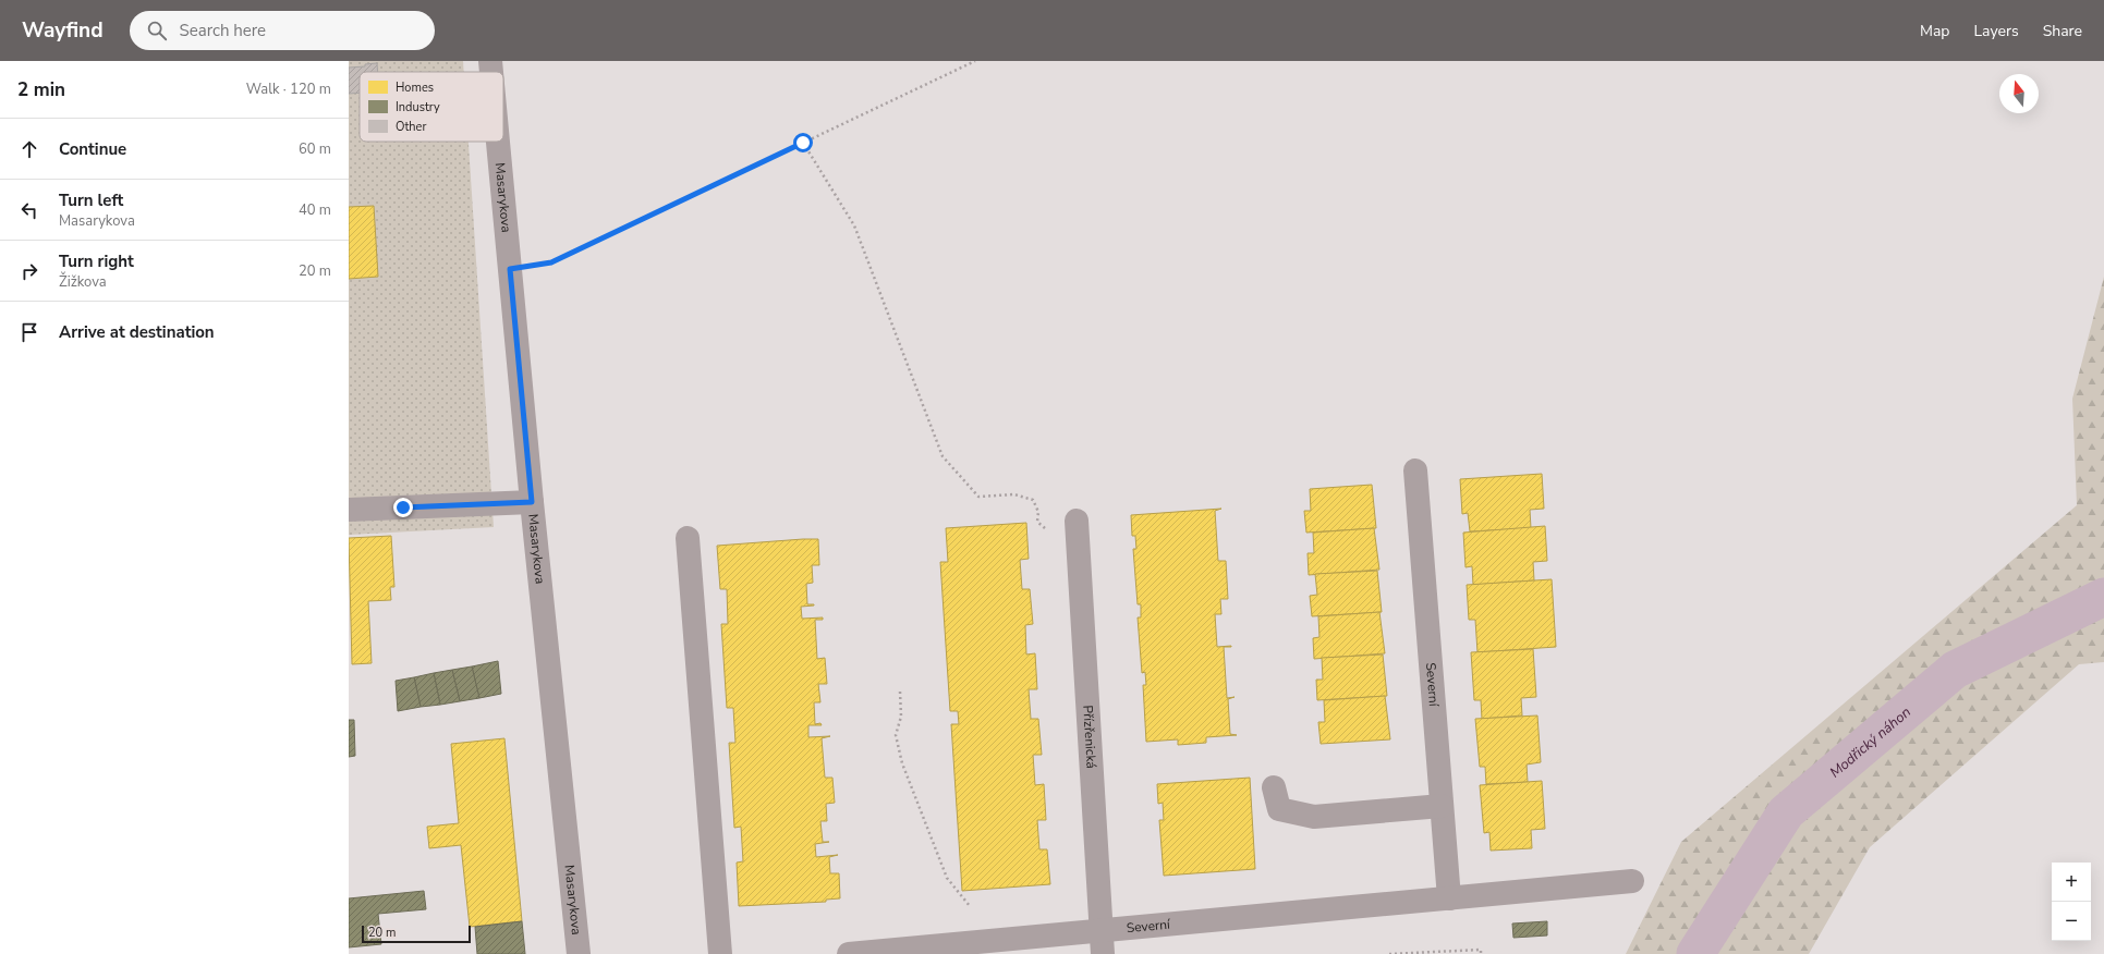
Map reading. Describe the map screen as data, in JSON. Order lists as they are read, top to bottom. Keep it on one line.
{"streets":{"street":["Masarykova","Severní","Přízřenická"]},"crossings":[["Severní","Přízřenická"]],"water":["Modřický náhon"],"legend":["Homes","Industry","Other"],"scale_bar":"20 m","north":"top","page":{"header":"Wayfind","search":"Search here","nav":["Map","Layers","Share"],"heading":["2 min","Walk · 120 m"],"list":[["Continue","60 m"],["Turn left","Masarykova","40 m"],["Turn right","Žižkova","20 m"],"Arrive at destination"],"map_buttons":["+","−"],"scale":"20 m"}}
